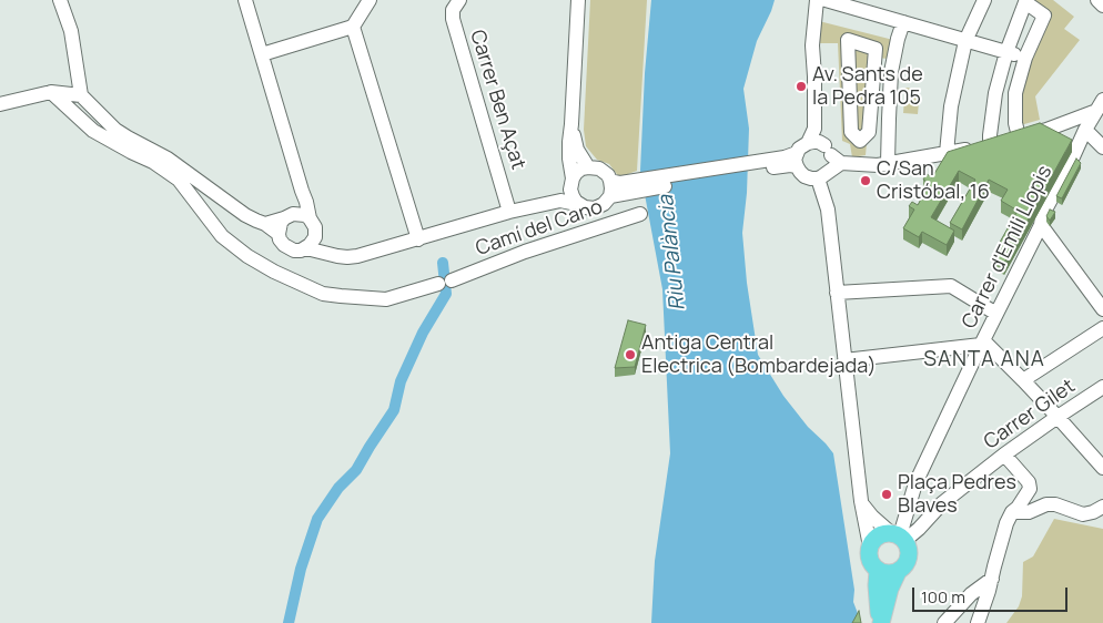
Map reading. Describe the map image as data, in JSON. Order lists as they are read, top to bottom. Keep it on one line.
{"streets":{"street":["Carrer Ben Açat","Camí del Cano","Carrer d'Emili Llopis","Carrer Gilet"]},"crossings":[["Carrer d'Emili Llopis","Carrer Gilet"]],"districts":["SANTA ANA"],"water":["Riu Palància"],"places":["Av. Sants de la Pedra 105","C/San Cristóbal, 16","Antiga Central Electrica (Bombardejada)","Plaça Pedres Blaves"],"scale_bar":"100 m"}
